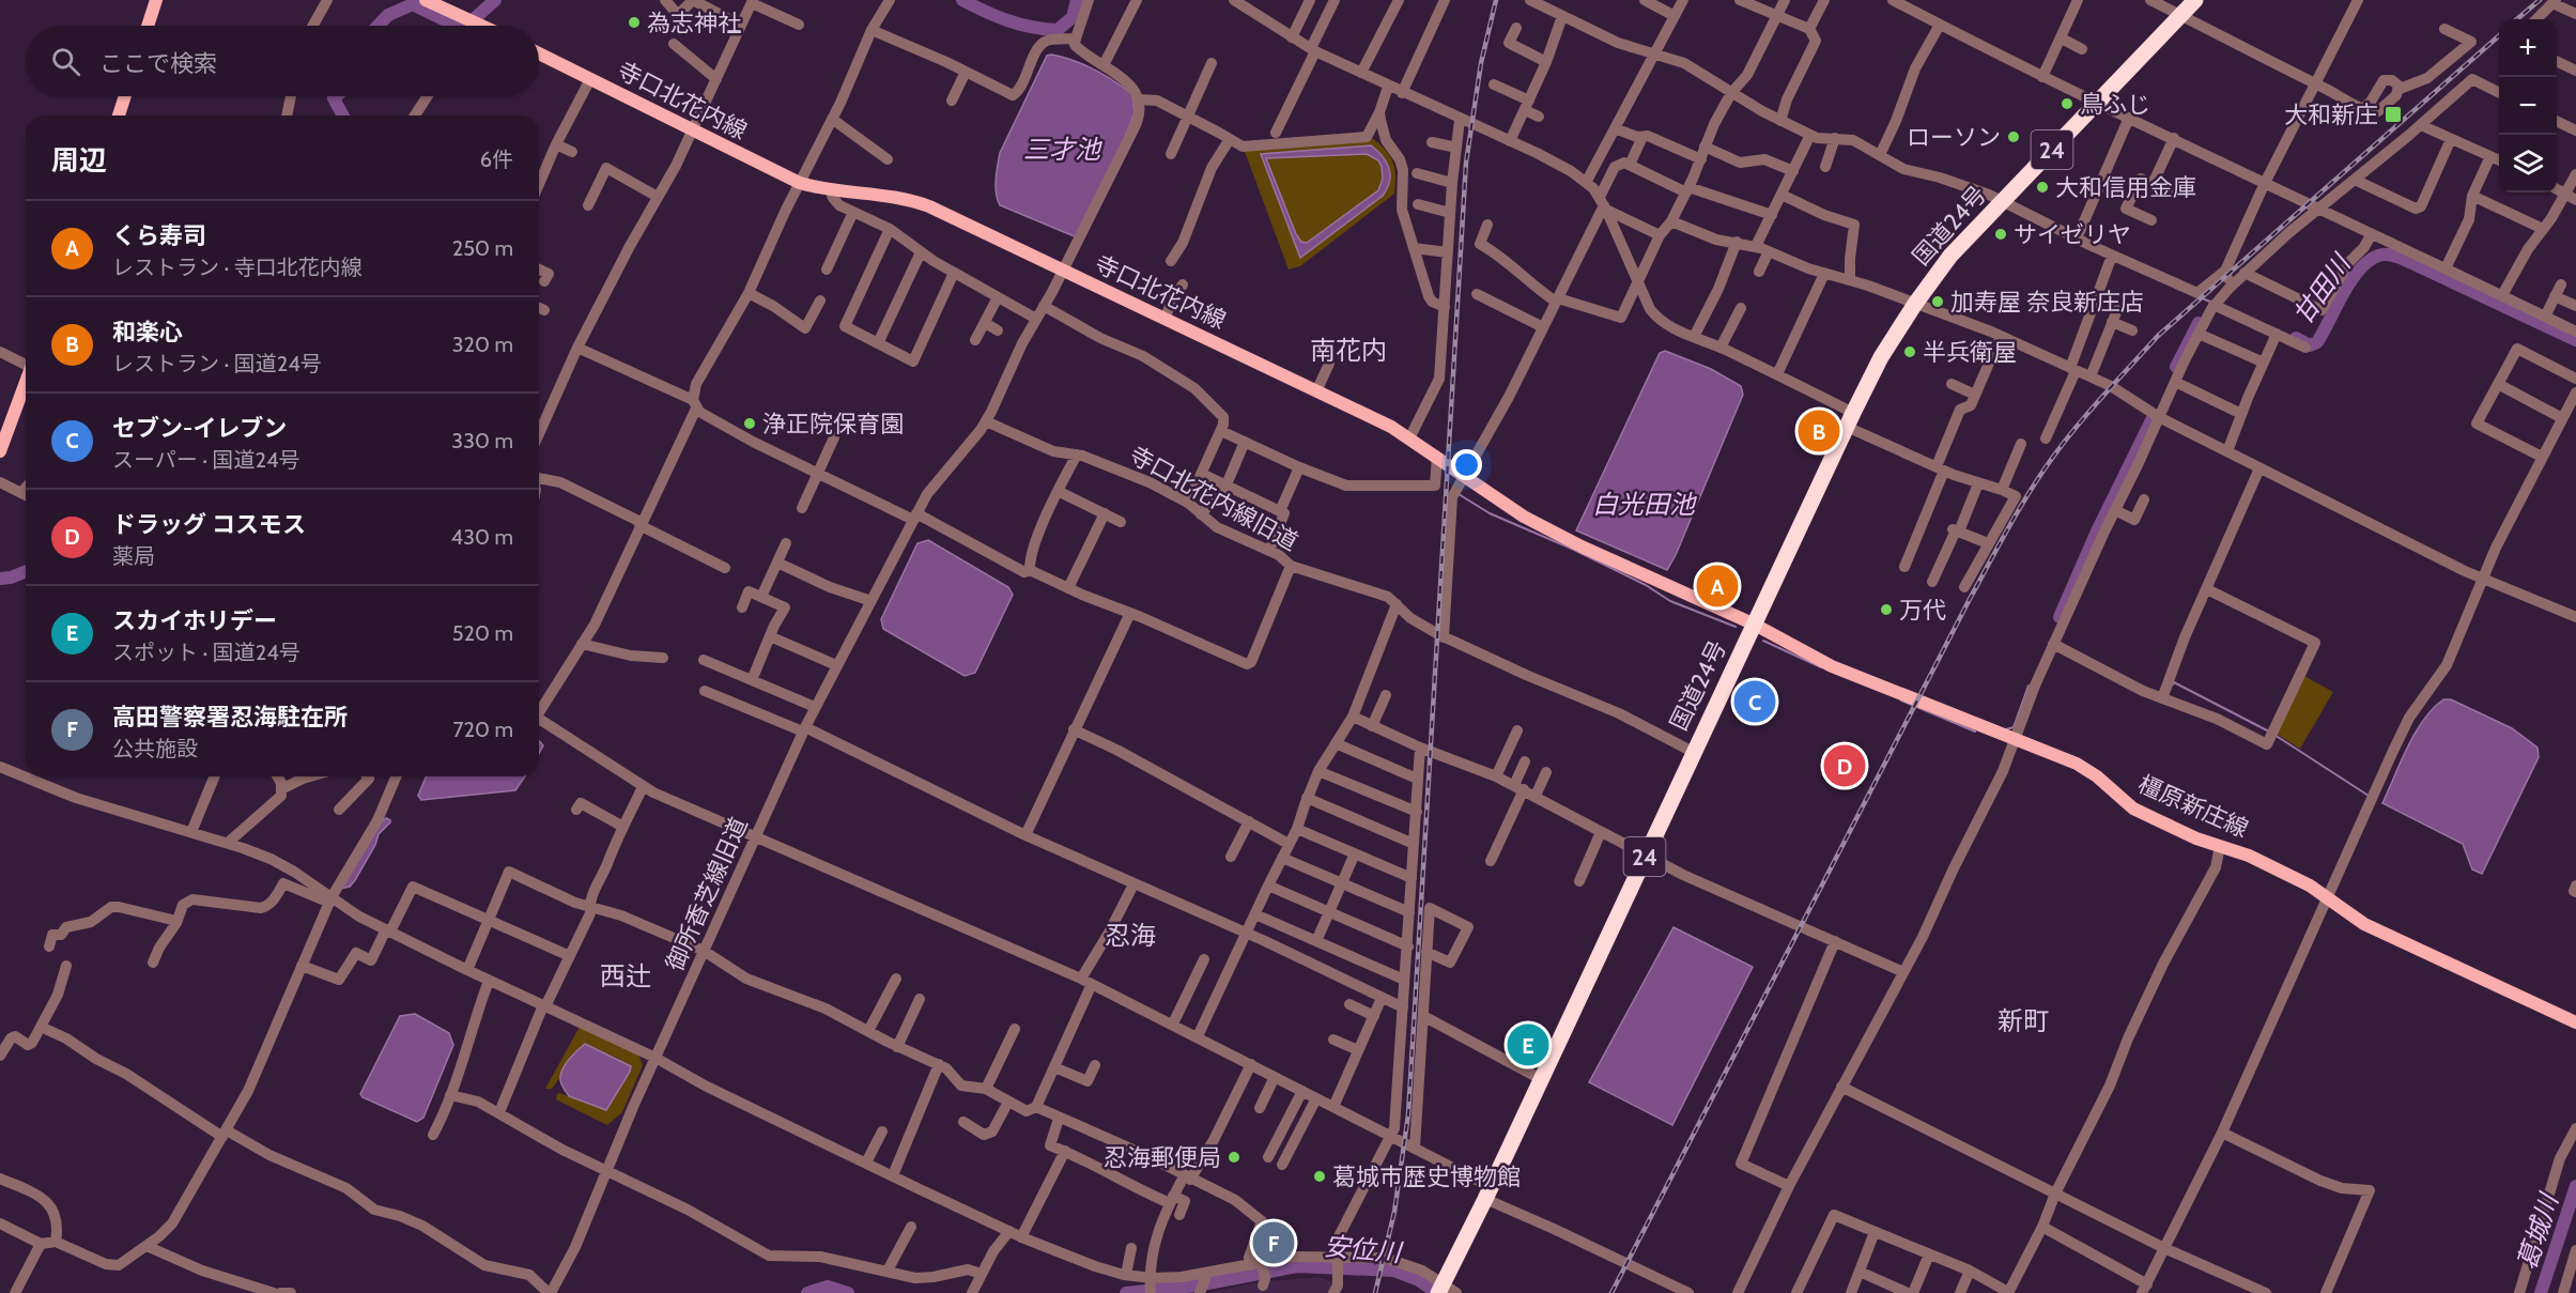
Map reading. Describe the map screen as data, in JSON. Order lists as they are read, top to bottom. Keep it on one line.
{"streets":{"highway":["24","国道24号"],"main road":["寺口北花内線","橿原新庄線"],"street":["寺口北花内線旧道","御所香芝線旧道"]},"crossings":[["寺口北花内線","国道24号"],["寺口北花内線","橿原新庄線"],["国道24号","寺口北花内線旧道"],["国道24号","橿原新庄線"],["寺口北花内線旧道","御所香芝線旧道"]],"districts":["南花内","忍海","西辻","新町"],"water":["三才池","甘田川","白光田池","葛城川","安位川"],"places":{"other":["為志神社","鳥ふじ","ローソン","大和信用金庫","サイゼリヤ","加寿屋 奈良新庄店","半兵衛屋","浄正院保育園","万代","忍海郵便局","葛城市歴史博物館"],"transit":["大和新庄"]},"page":{"map_buttons":["+","−"],"search":"ここで検索","heading":["周辺","6件"],"list":[{"mark":"A","name":"くら寿司","note":"レストラン · 寺口北花内線","value":"250 m"},{"mark":"B","name":"和楽心","note":"レストラン · 国道24号","value":"320 m"},{"mark":"C","name":"セブン-イレブン","note":"スーパー · 国道24号","value":"330 m"},{"mark":"D","name":"ドラッグ コスモス","note":"薬局","value":"430 m"},{"mark":"E","name":"スカイホリデー","note":"スポット · 国道24号","value":"520 m"},{"mark":"F","name":"高田警察署忍海駐在所","note":"公共施設","value":"720 m"}],"pins":["B","A","C","D","E","F"]}}
